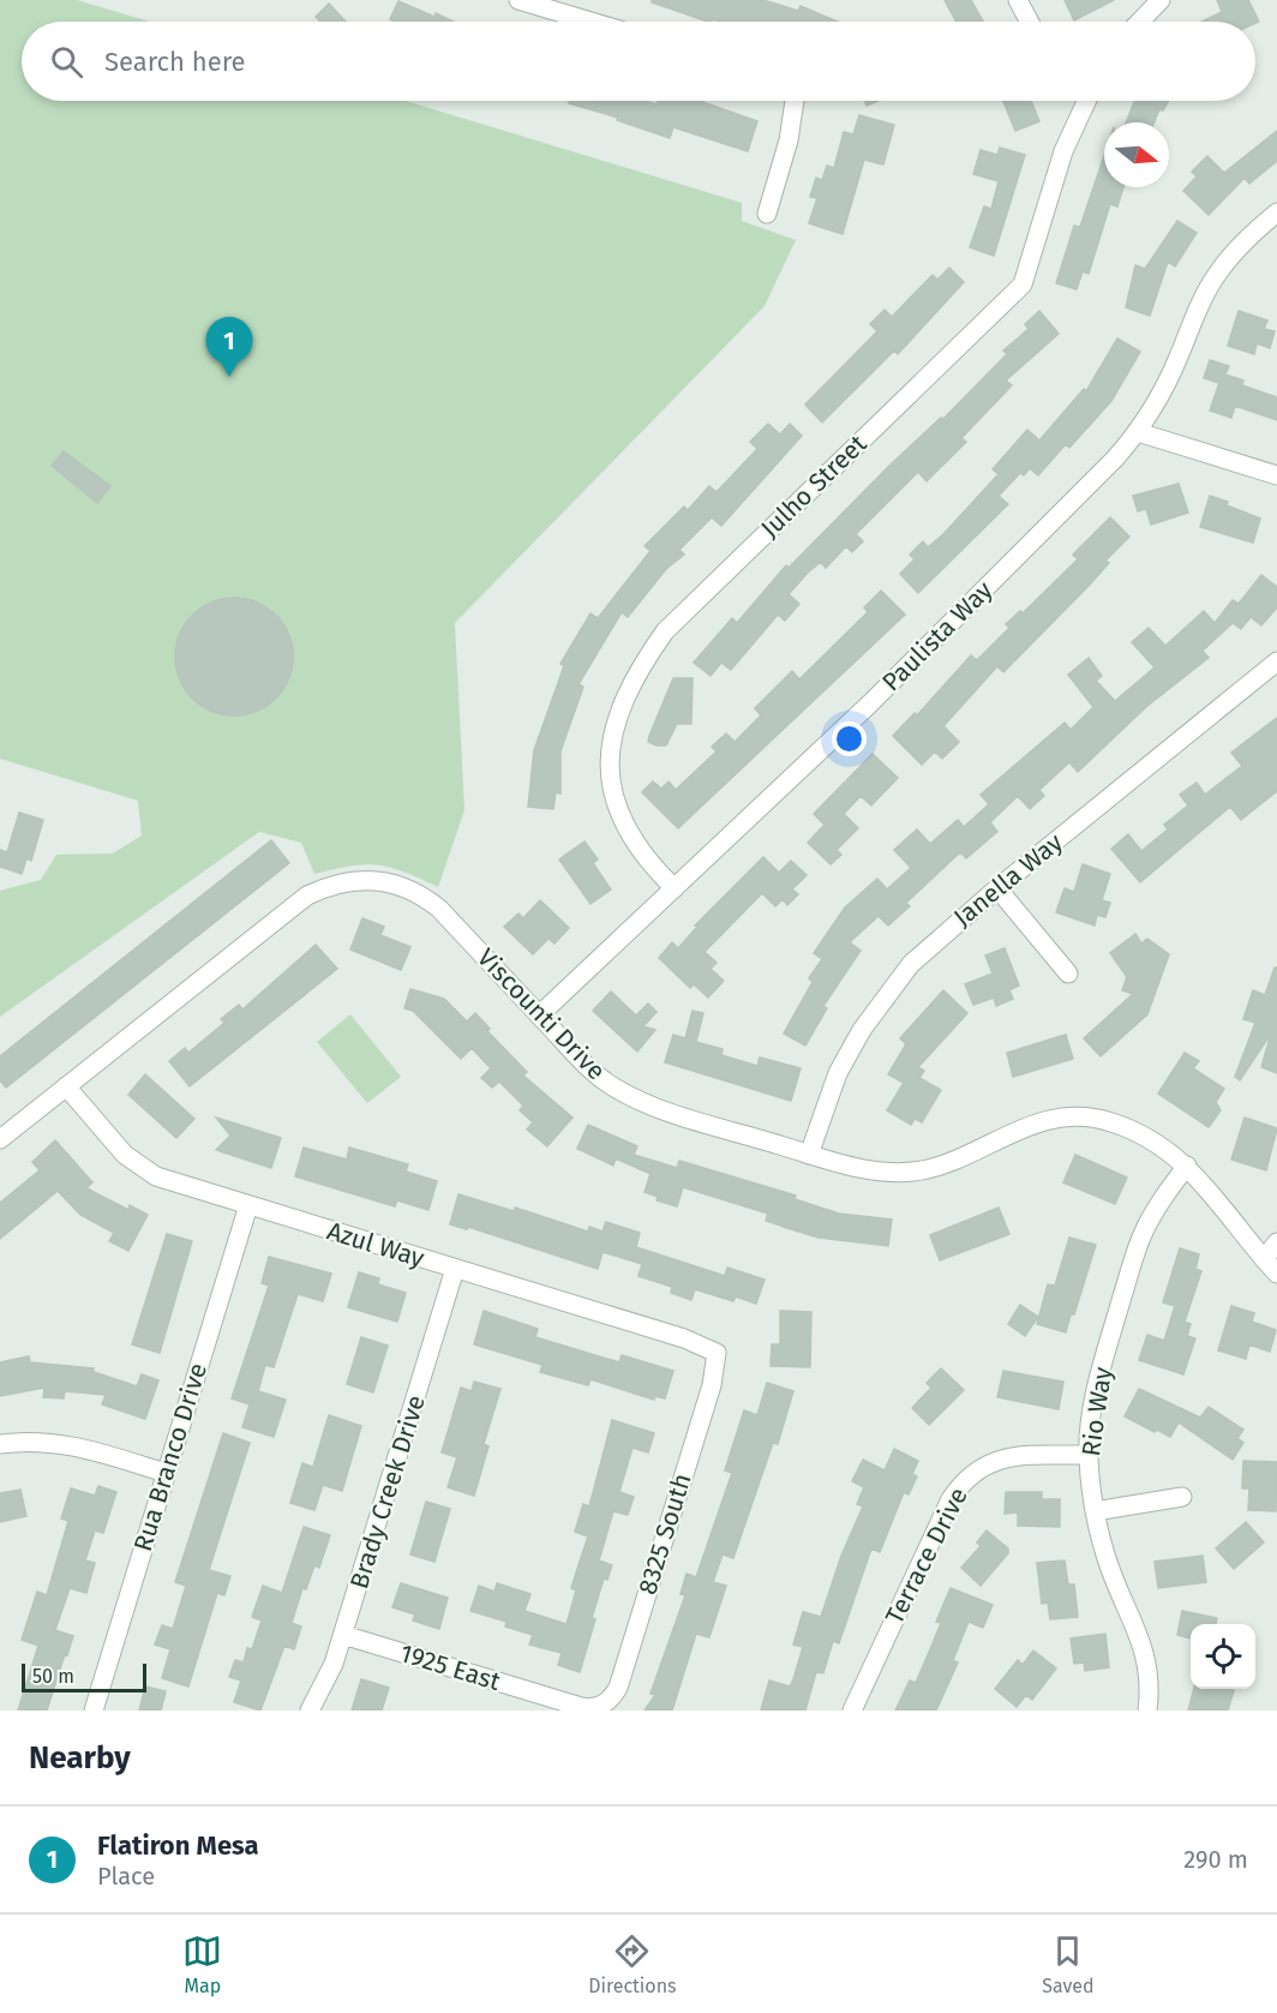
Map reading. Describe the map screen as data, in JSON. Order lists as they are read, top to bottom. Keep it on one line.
{"streets":{"street":["Julho Street","Paulista Way","Janella Way","Viscounti Drive","Azul Way","Rio Way","Rua Branco Drive","Brady Creek Drive","8325 South","Terrace Drive","1925 East"]},"crossings":[["Julho Street","Paulista Way"],["Paulista Way","Viscounti Drive"],["Janella Way","Viscounti Drive"],["Viscounti Drive","Azul Way"],["Viscounti Drive","Rio Way"],["Azul Way","Rua Branco Drive"],["Azul Way","Brady Creek Drive"],["Azul Way","8325 South"],["Rio Way","Terrace Drive"],["Brady Creek Drive","1925 East"],["8325 South","1925 East"]],"scale_bar":"50 m","north":"right","page":{"search":"Search here","pins":"1","scale":"50 m","heading":"Nearby","list":[{"mark":"1","name":"Flatiron Mesa","note":"Place","value":"290 m"}],"nav":["Map","Directions","Saved"]}}
